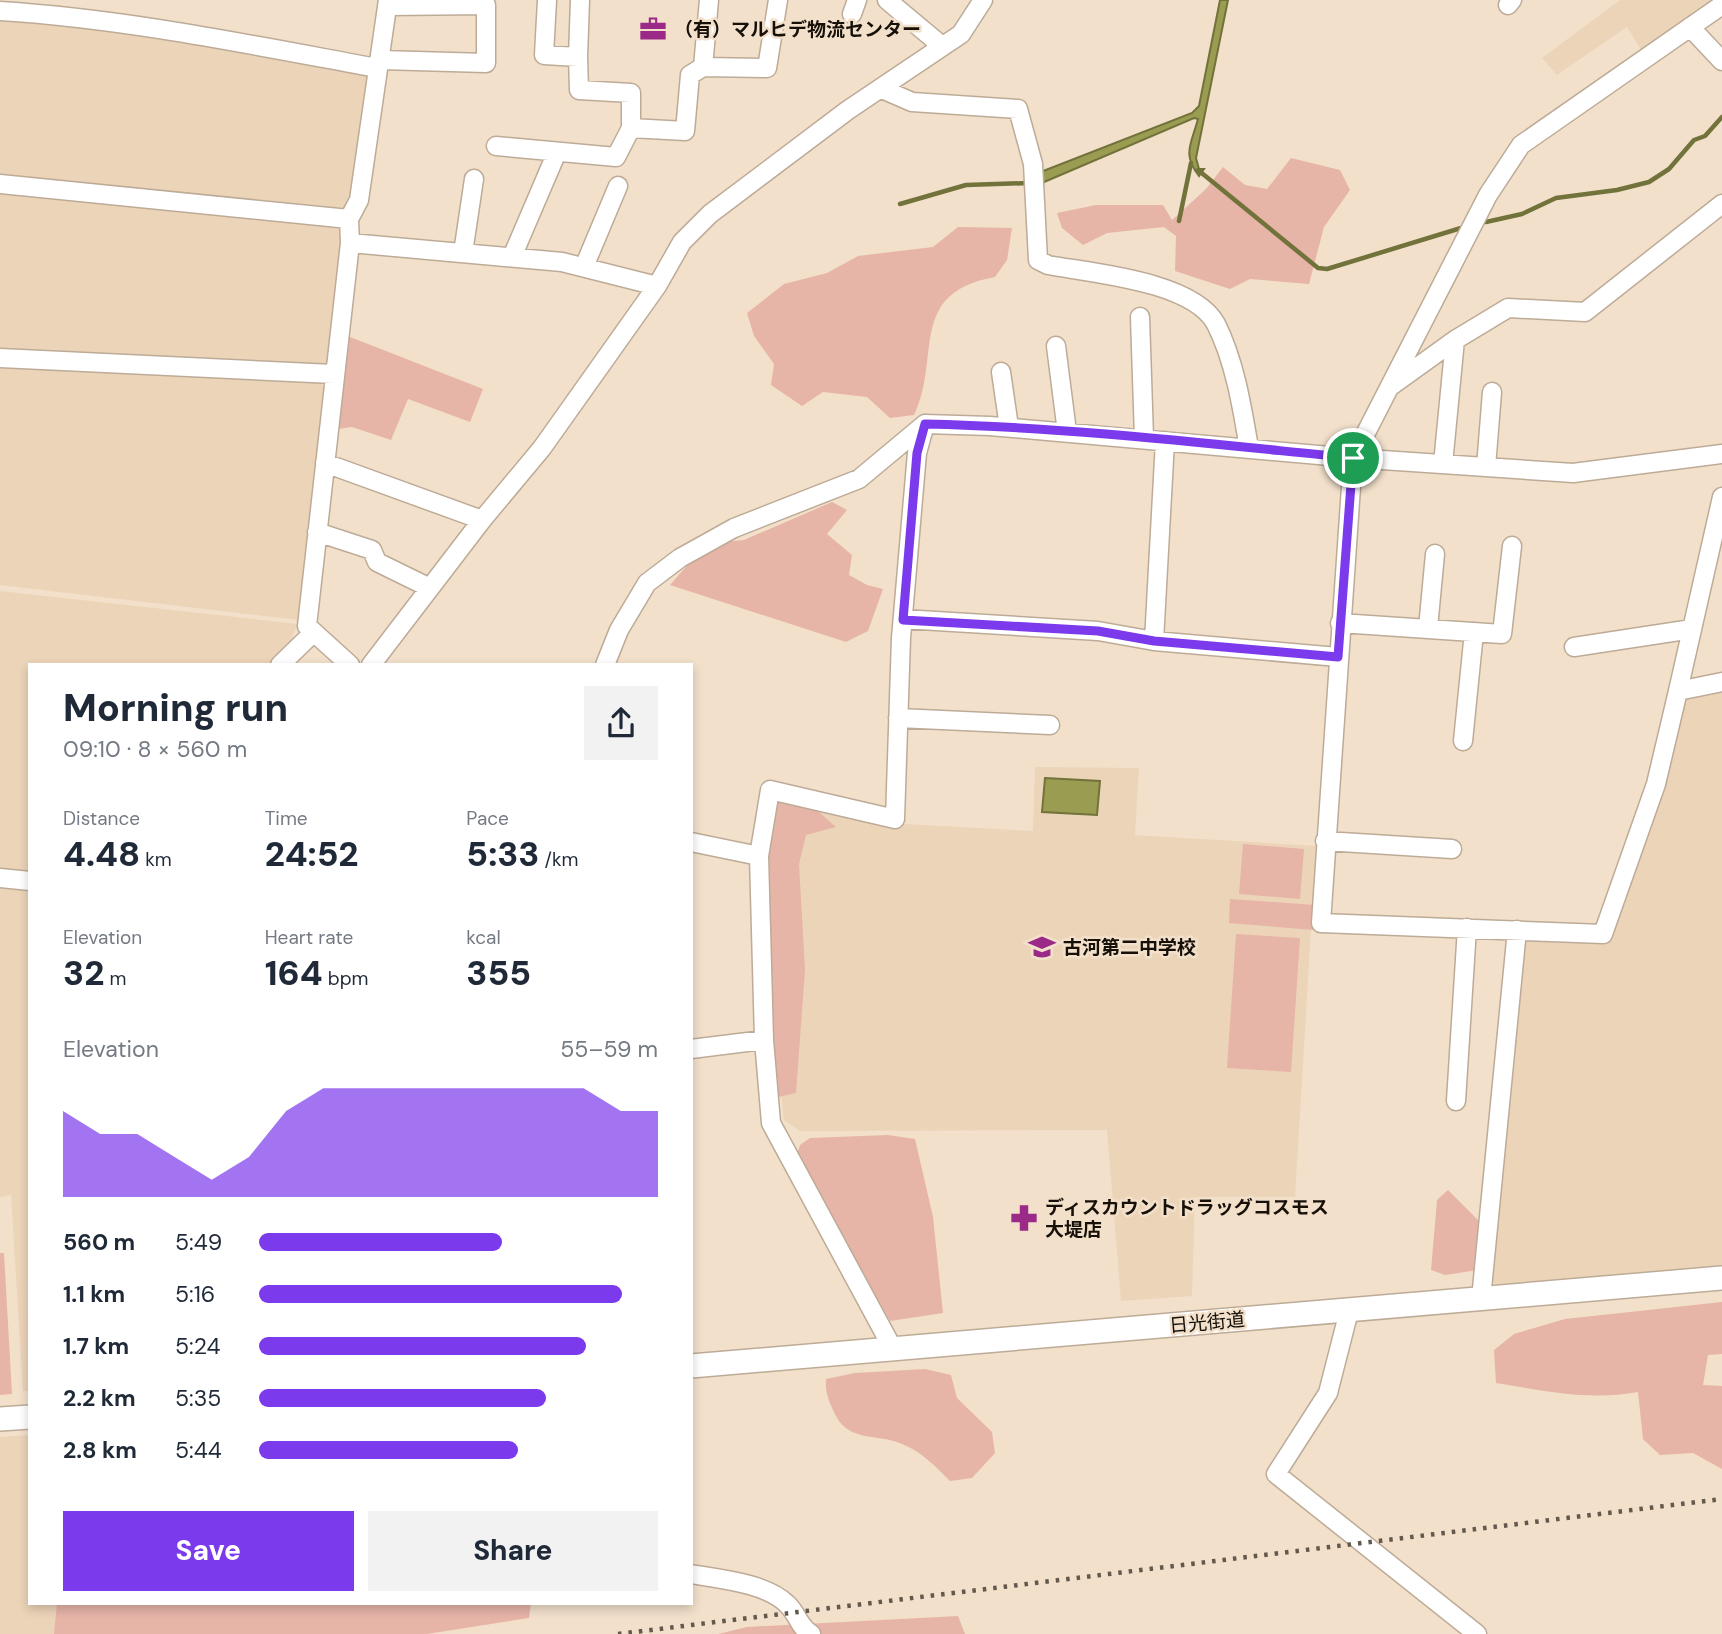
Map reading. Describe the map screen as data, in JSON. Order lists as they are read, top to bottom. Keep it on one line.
{"streets":{"main road":["日光街道"]},"places":{"office":["（有）マルヒデ物流センター"],"school or university":["古河第二中学校"],"pharmacy":["ディスカウントドラッグコスモス 大堤店"]},"page":{"heading":["Morning run","09:10 · 8 × 560 m"],"stats":[["Distance","4.48 km"],["Time","24:52"],["Pace","5:33 /km"],["Elevation","32 m"],["Heart rate","164 bpm"],["kcal","355"]],"chart":["Elevation","55–59 m"],"list":[{"name":"560 m","note":"5:49"},{"name":"1.1 km","note":"5:16"},{"name":"1.7 km","note":"5:24"},{"name":"2.2 km","note":"5:35"},{"name":"2.8 km","note":"5:44"}],"buttons":["Save","Share"]}}
